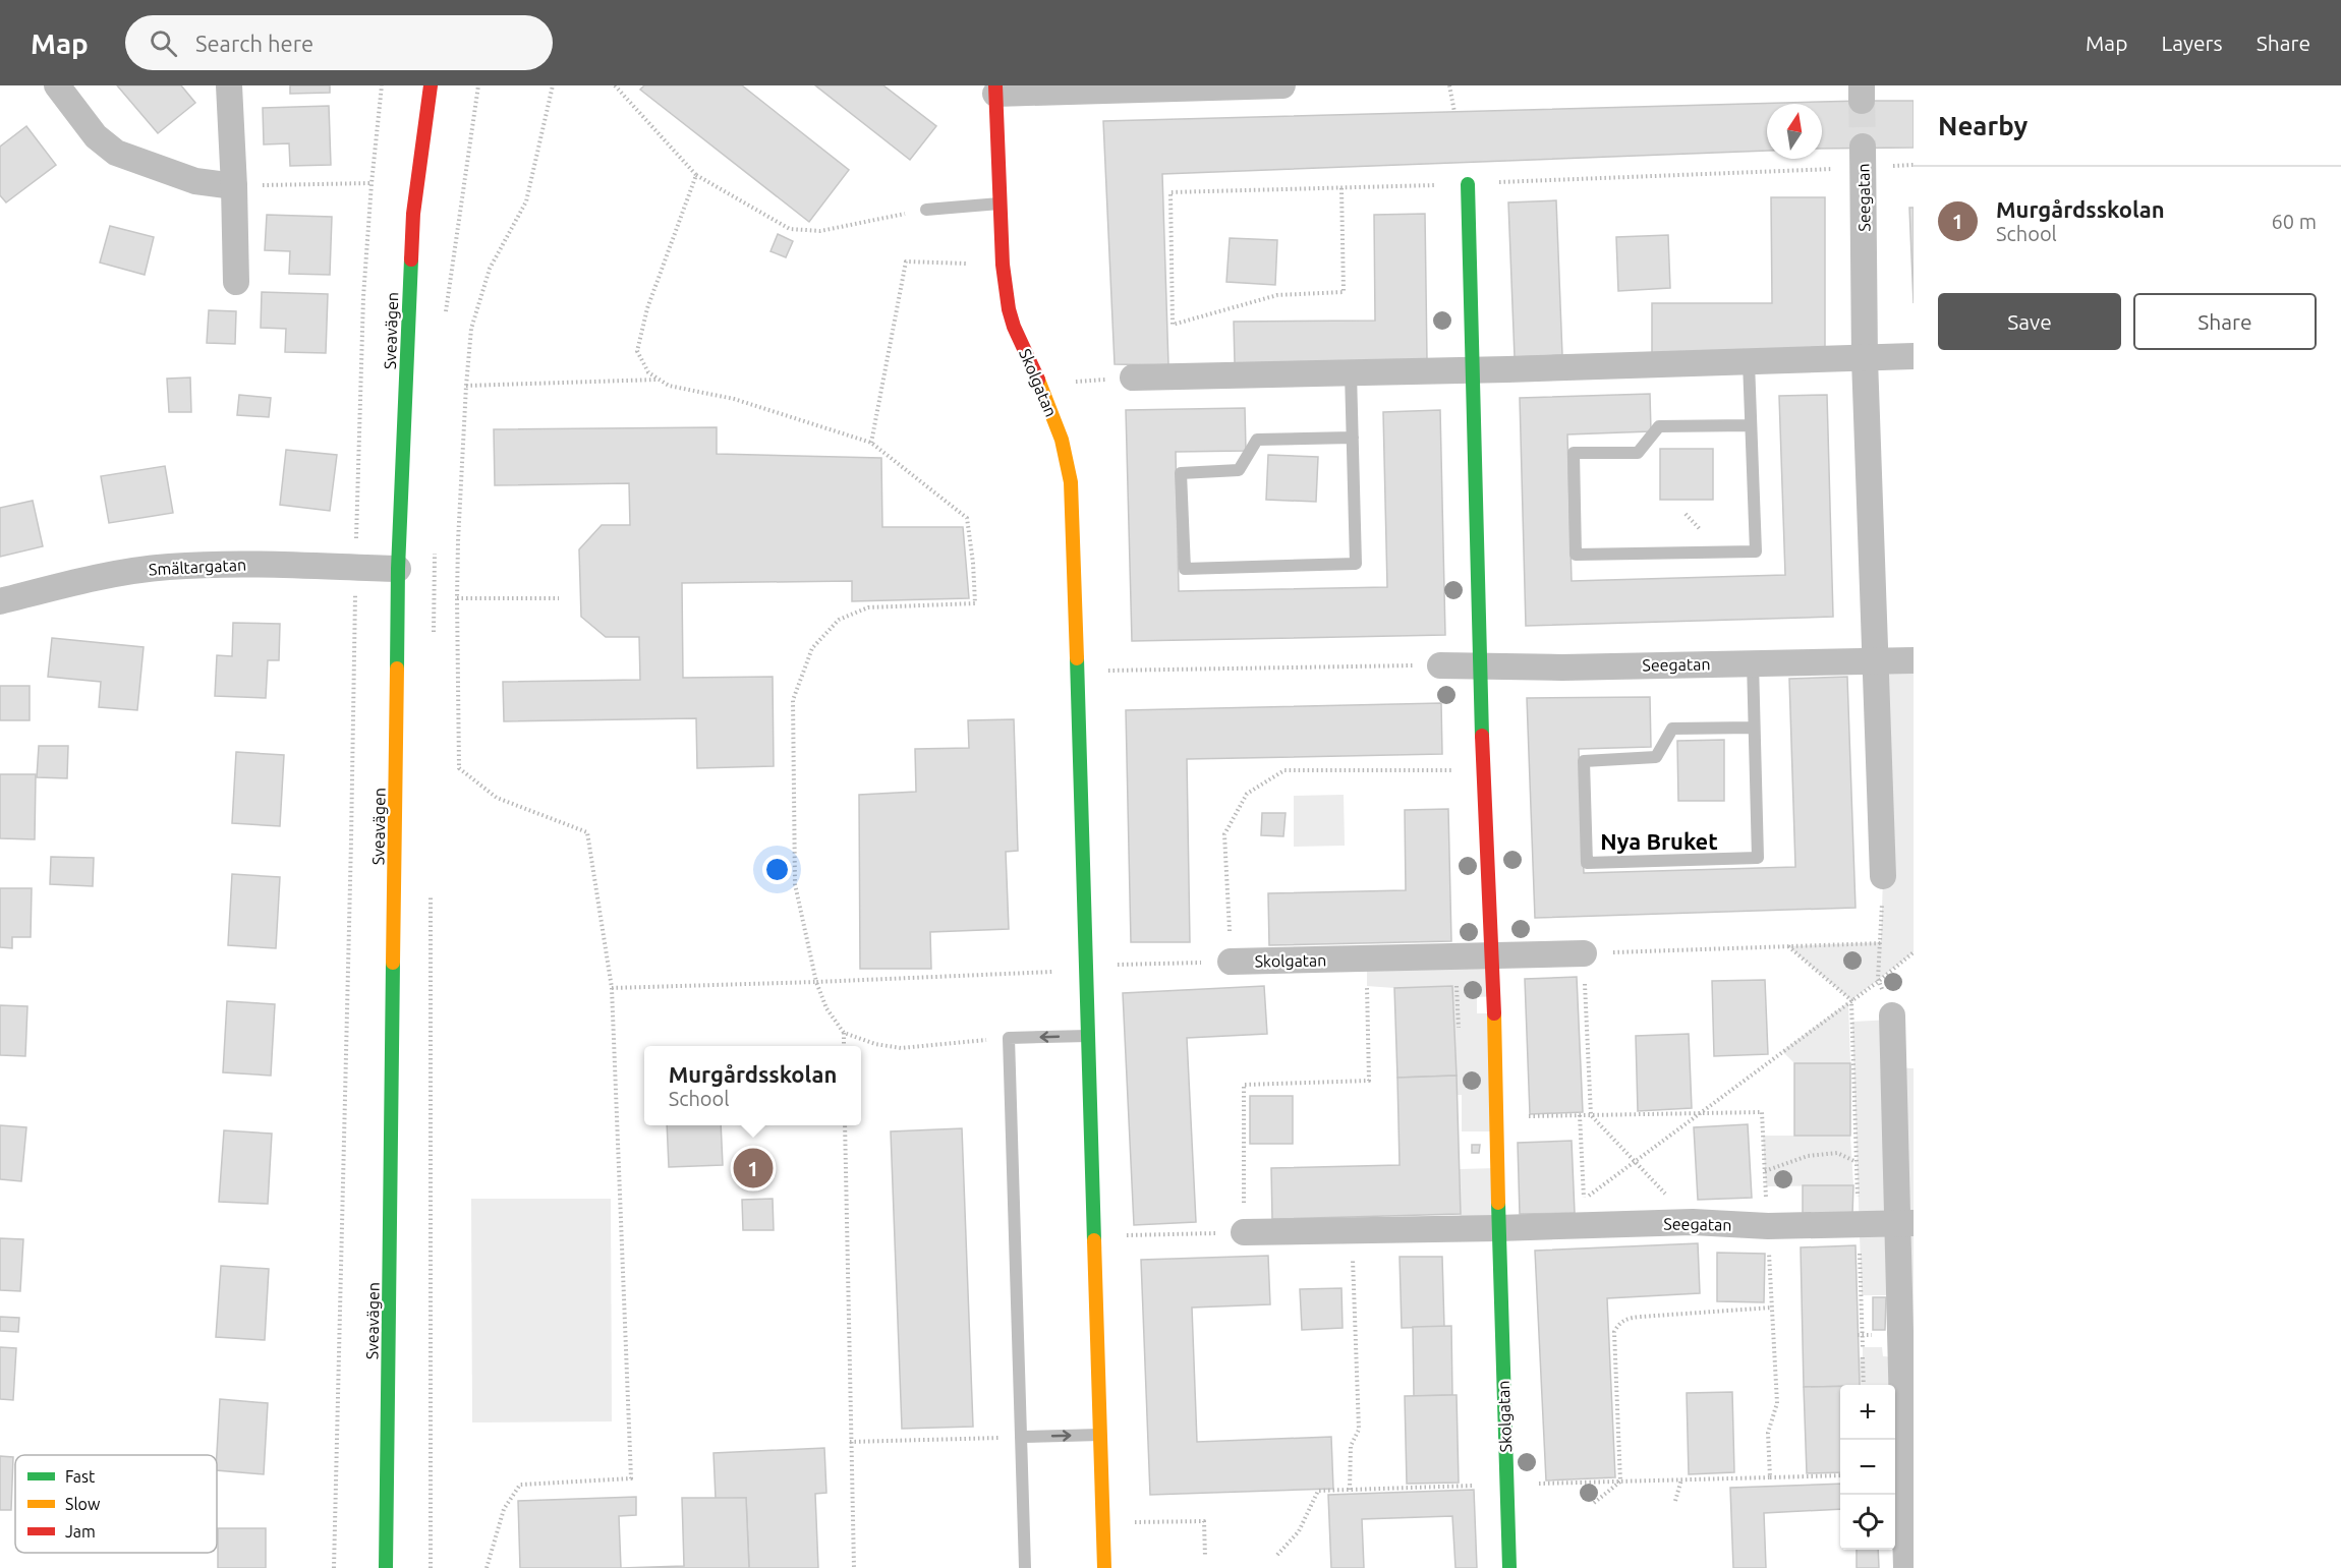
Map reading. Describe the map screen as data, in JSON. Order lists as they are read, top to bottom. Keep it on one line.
{"streets":{"street":["Seegatan","Sveavägen","Skolgatan","Smältargatan"]},"crossings":[["Seegatan","Skolgatan"],["Sveavägen","Smältargatan"]],"districts":["Nya Bruket"],"legend":["Fast","Slow","Jam"],"north":"top","page":{"header":"Map","search":"Search here","nav":["Map","Layers","Share"],"heading":"Nearby","list":[{"mark":"1","name":"Murgårdsskolan","note":"School","value":"60 m"}],"buttons":["Save","Share"],"popup":["Murgårdsskolan","School"],"pins":"1","map_buttons":["+","−"]}}
